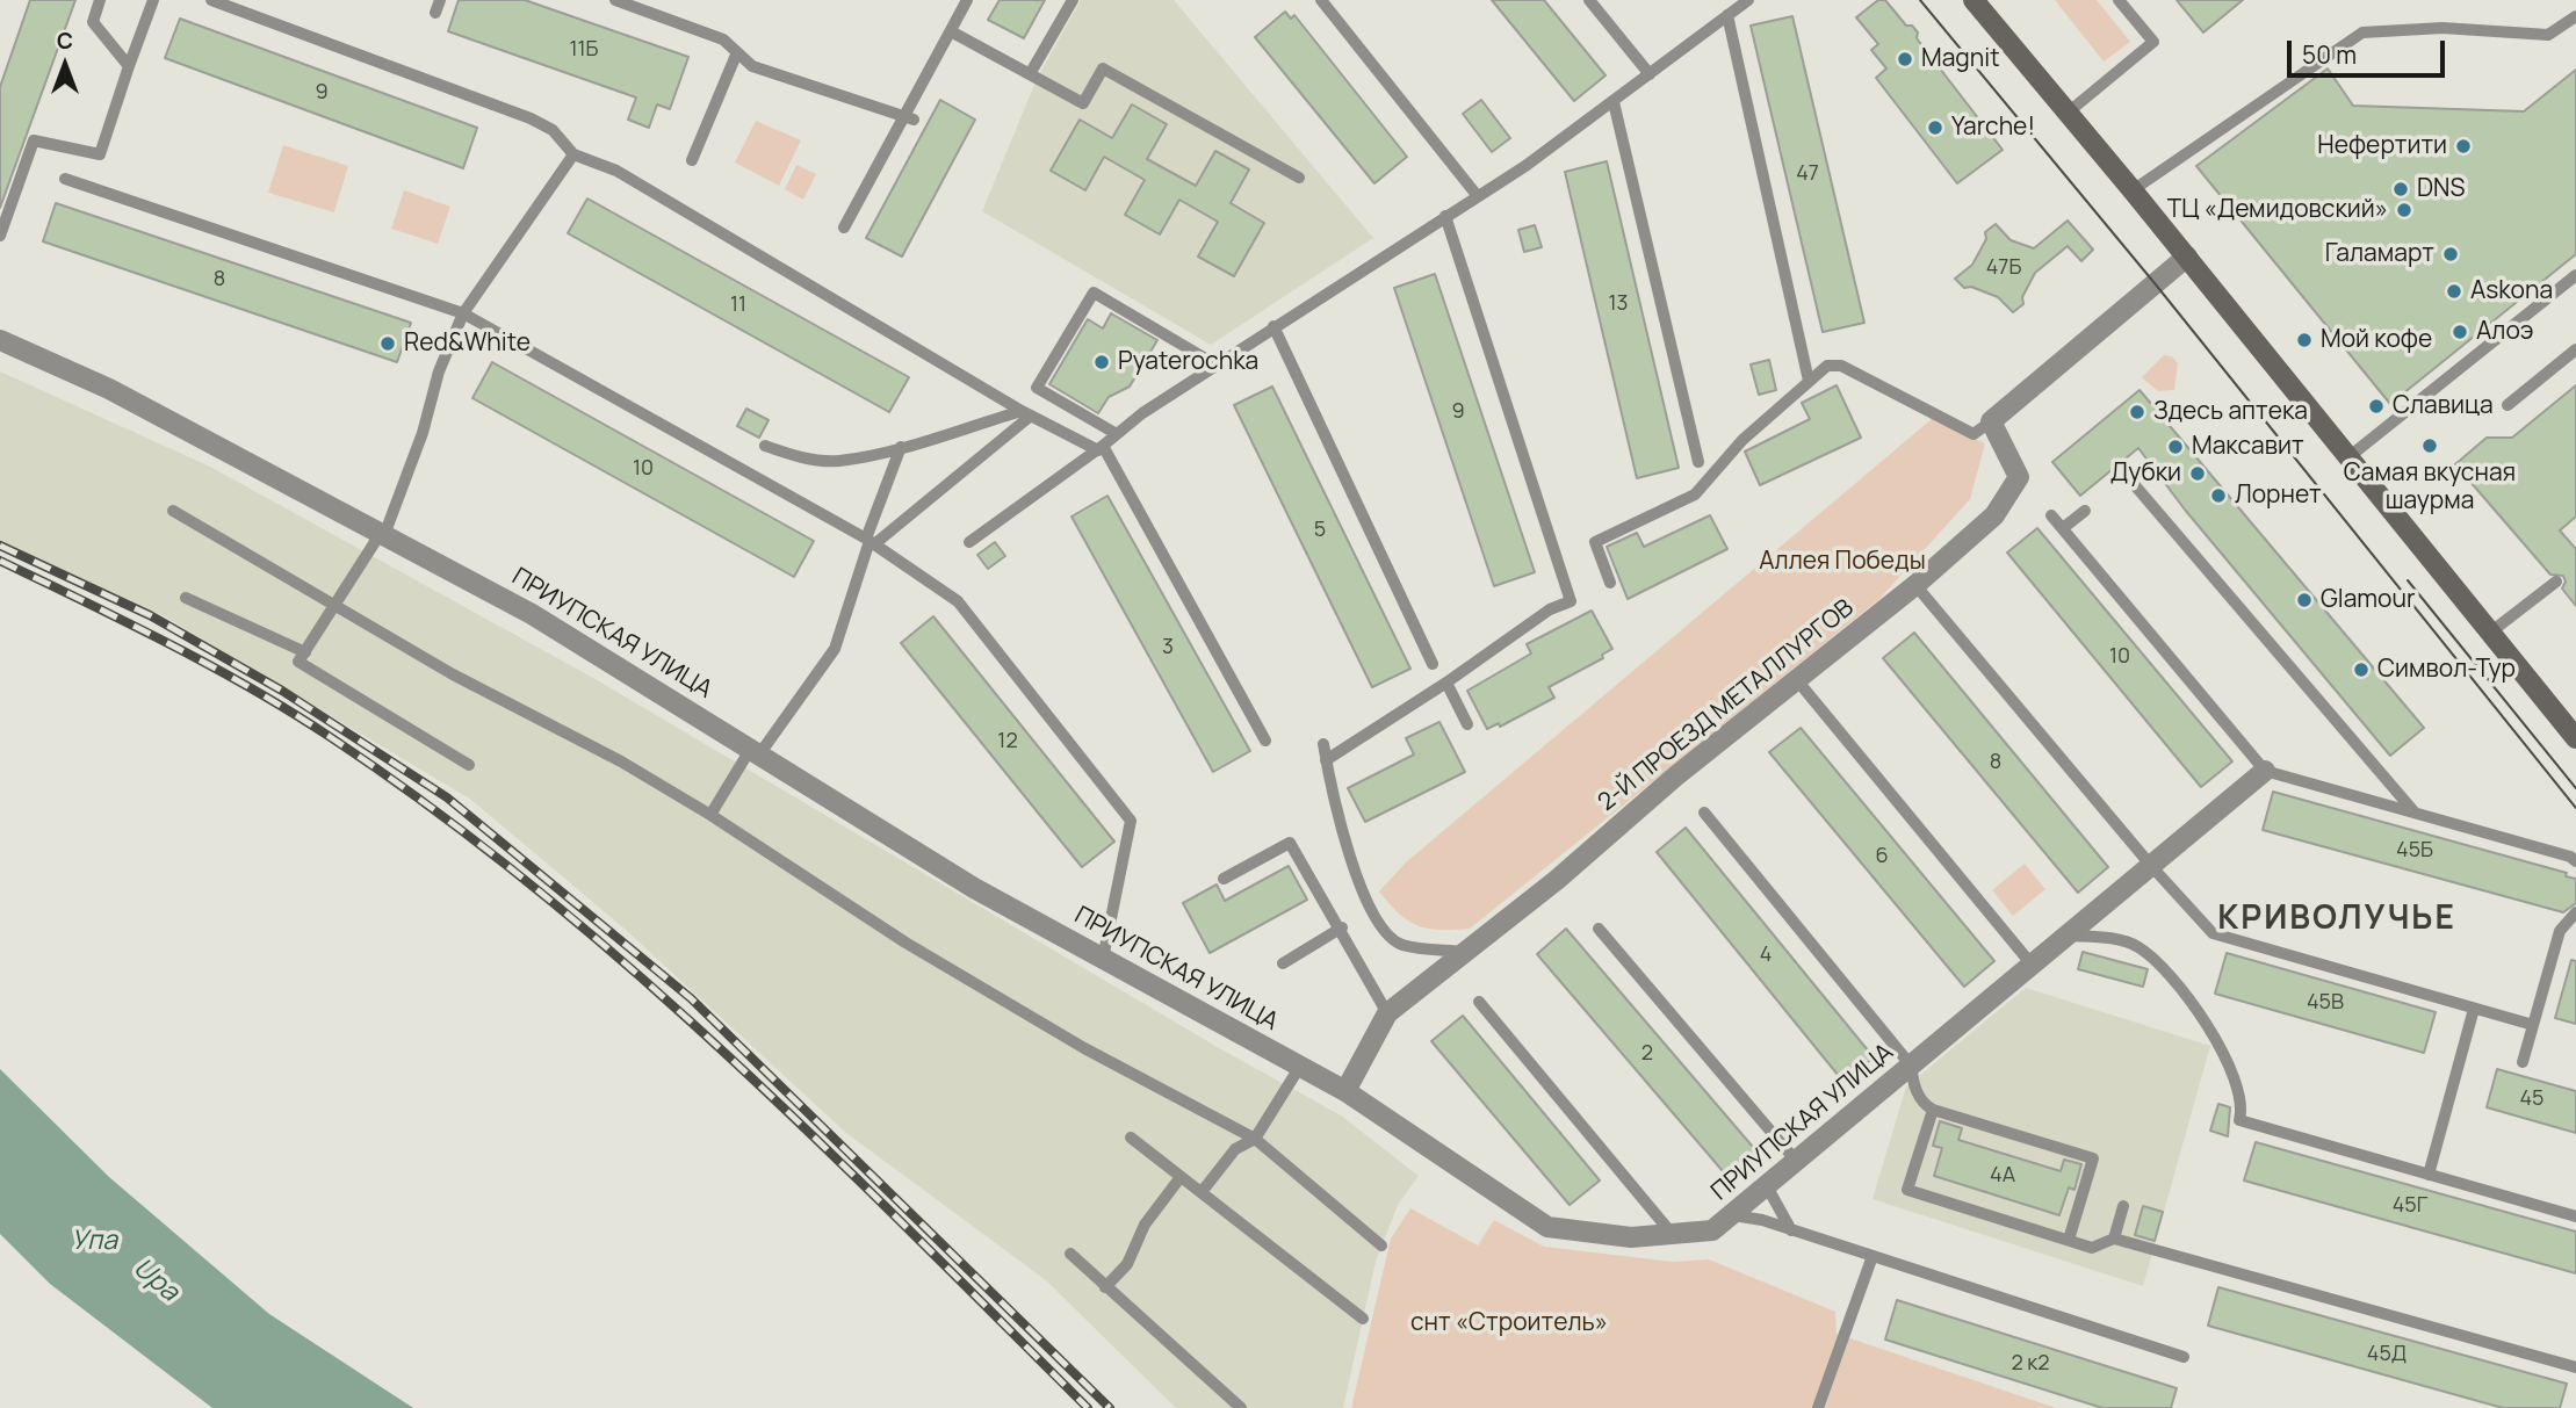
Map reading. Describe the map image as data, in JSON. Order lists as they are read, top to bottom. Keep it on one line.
{"streets":{"street":["ПРИУПСКАЯ УЛИЦА","2-Й ПРОЕЗД МЕТАЛЛУРГОВ"]},"crossings":[["ПРИУПСКАЯ УЛИЦА","2-Й ПРОЕЗД МЕТАЛЛУРГОВ"]],"districts":["КРИВОЛУЧЬЕ"],"water":["Упа","Upa"],"parks":["Аллея Победы","снт «Строитель»"],"places":["Magnit","Yarche!","Нефертити","DNS","ТЦ «Демидовский»","Галамарт","Askona","Алоэ","Мой кофе","Red&White","Pyaterochka","Славица","Здесь аптека","Самая вкусная шаурма","Максавит","Дубки","Лорнет","Glamour","Символ-Тур"],"house_numbers":["11Б","9","47","47Б","8","13","11","9","10","5","3","10","12","8","45Б","6","4","45В","2","45","4А","45Г","45Д","2 к2"],"scale_bar":"50 m","north":"top"}
